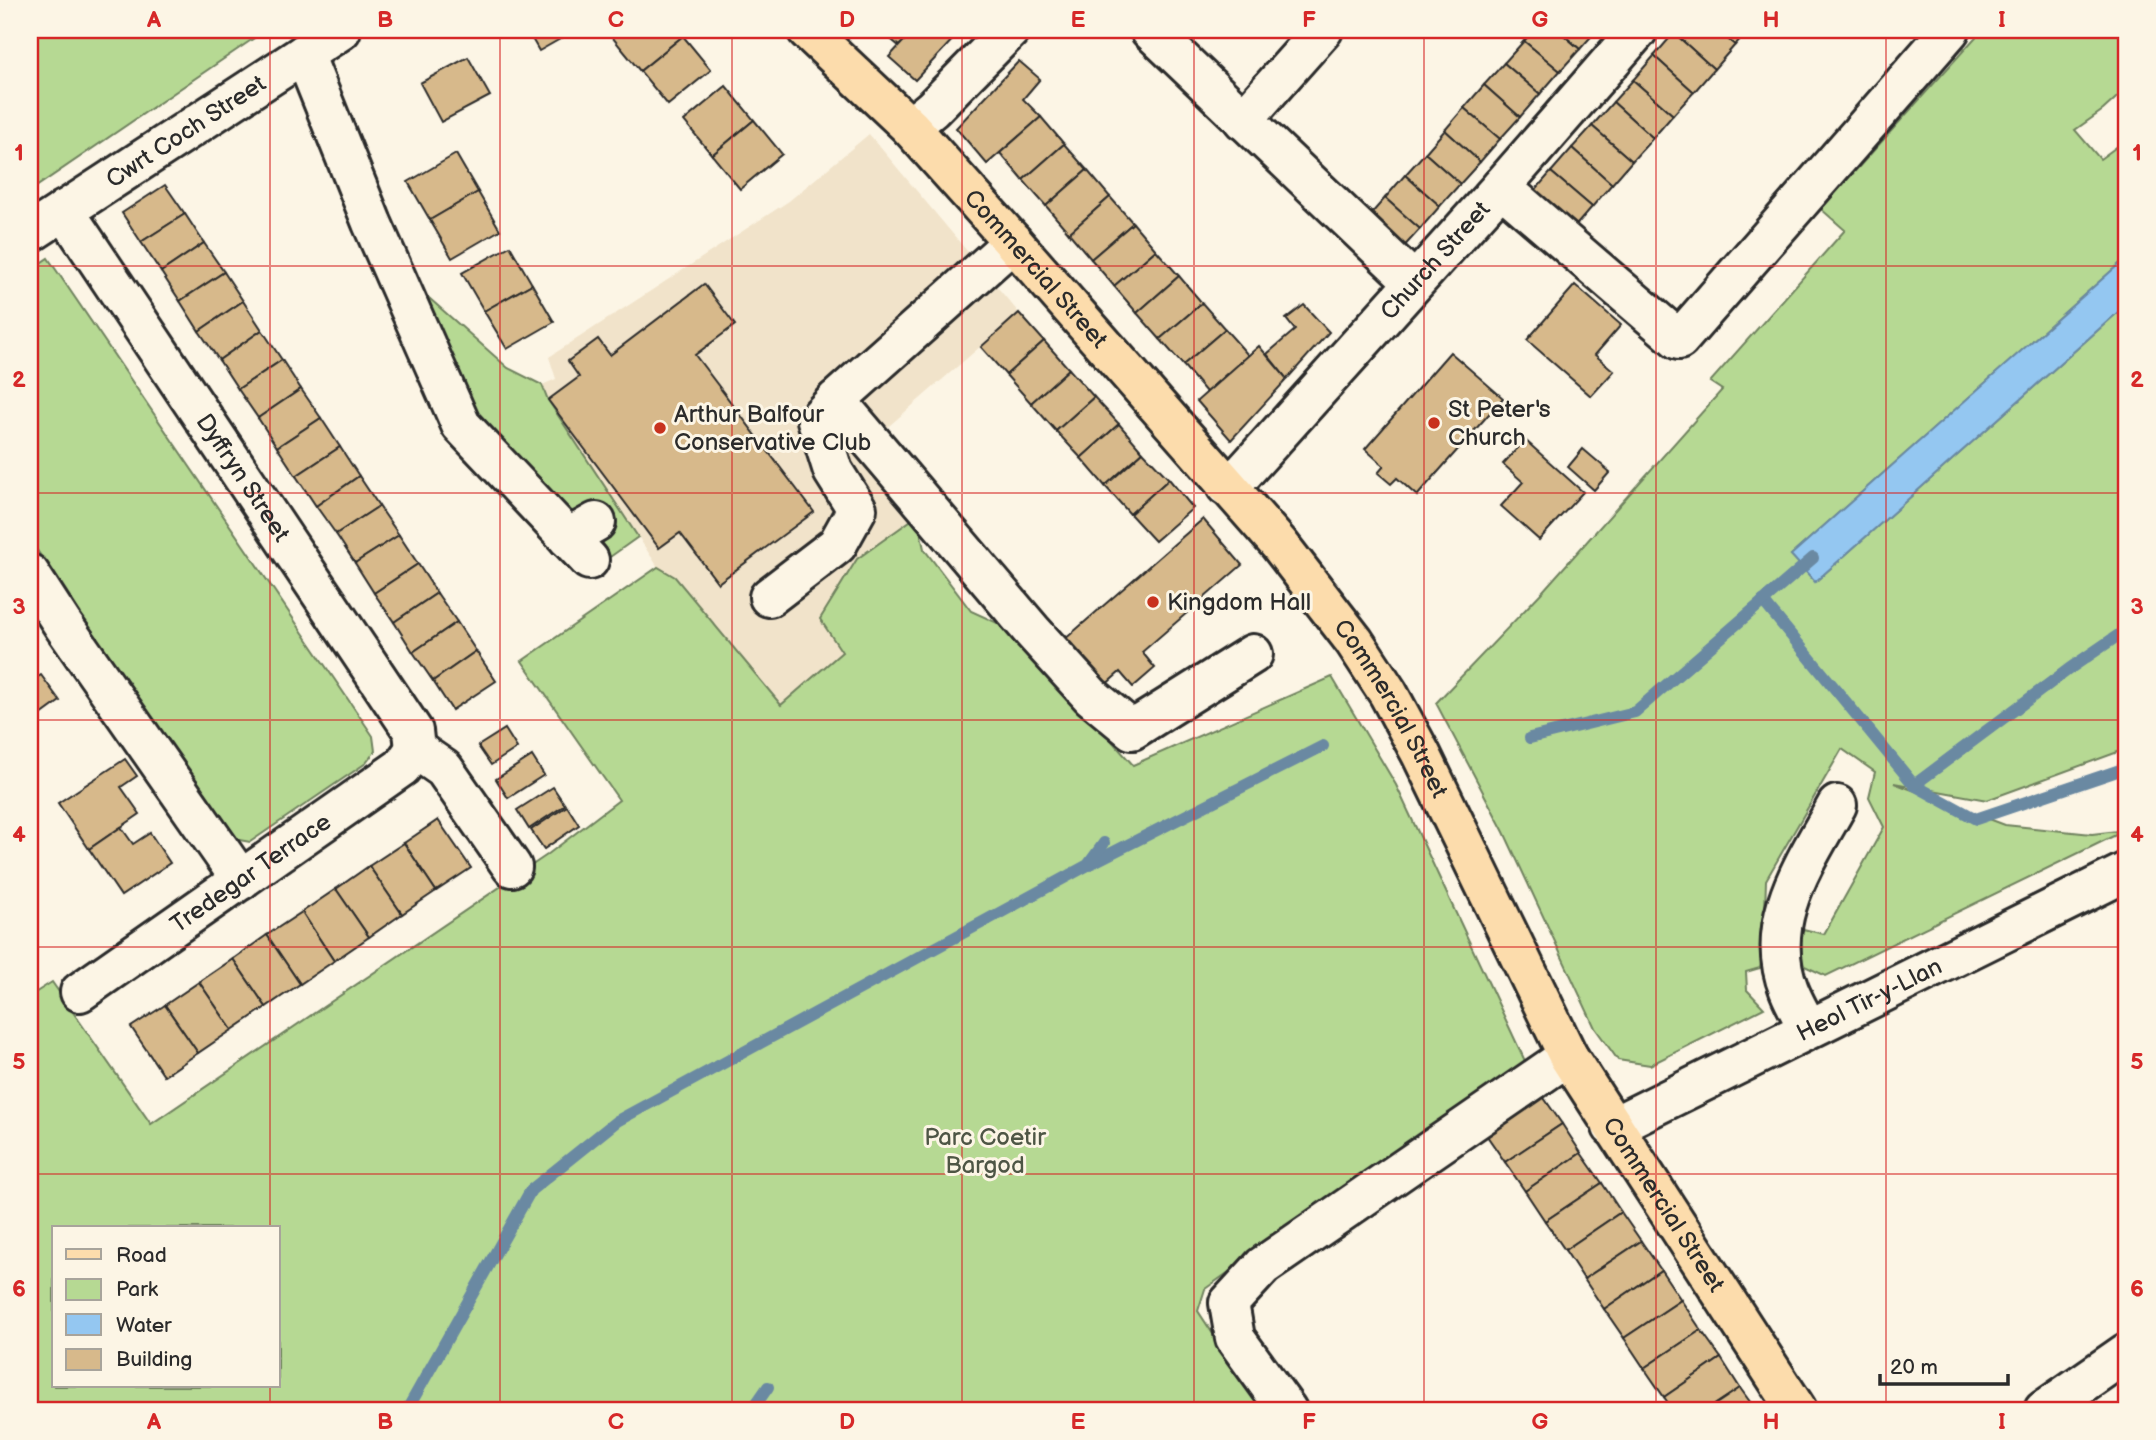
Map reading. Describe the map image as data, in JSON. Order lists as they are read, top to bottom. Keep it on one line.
{"streets":{"main road":["Commercial Street"],"street":["Cwrt Coch Street","Church Street","Dyffryn Street","Tredegar Terrace","Heol Tir-y-Llan"]},"crossings":[["Cwrt Coch Street","Dyffryn Street"],["Church Street","Commercial Street"],["Commercial Street","Heol Tir-y-Llan"],["Dyffryn Street","Tredegar Terrace"]],"parks":["Parc Coetir Bargod"],"places":["St Peter's Church","Arthur Balfour Conservative Club","Kingdom Hall"],"legend":["Road","Park","Water","Building"],"scale_bar":"20 m","grid":{"columns":["A","B","C","D","E","F","G","H","I"],"rows":["1","2","3","4","5","6"]}}
